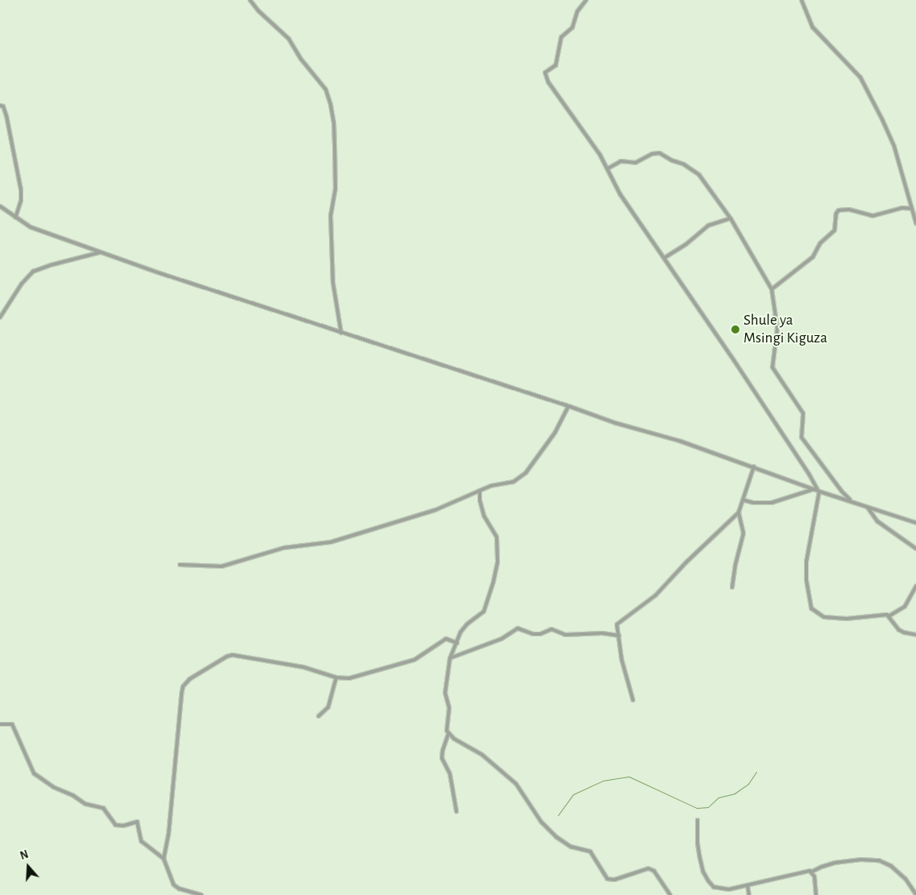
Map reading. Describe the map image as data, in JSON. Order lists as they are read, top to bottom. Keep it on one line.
{"places":["Shule ya Msingi Kiguza"],"north":"top"}
